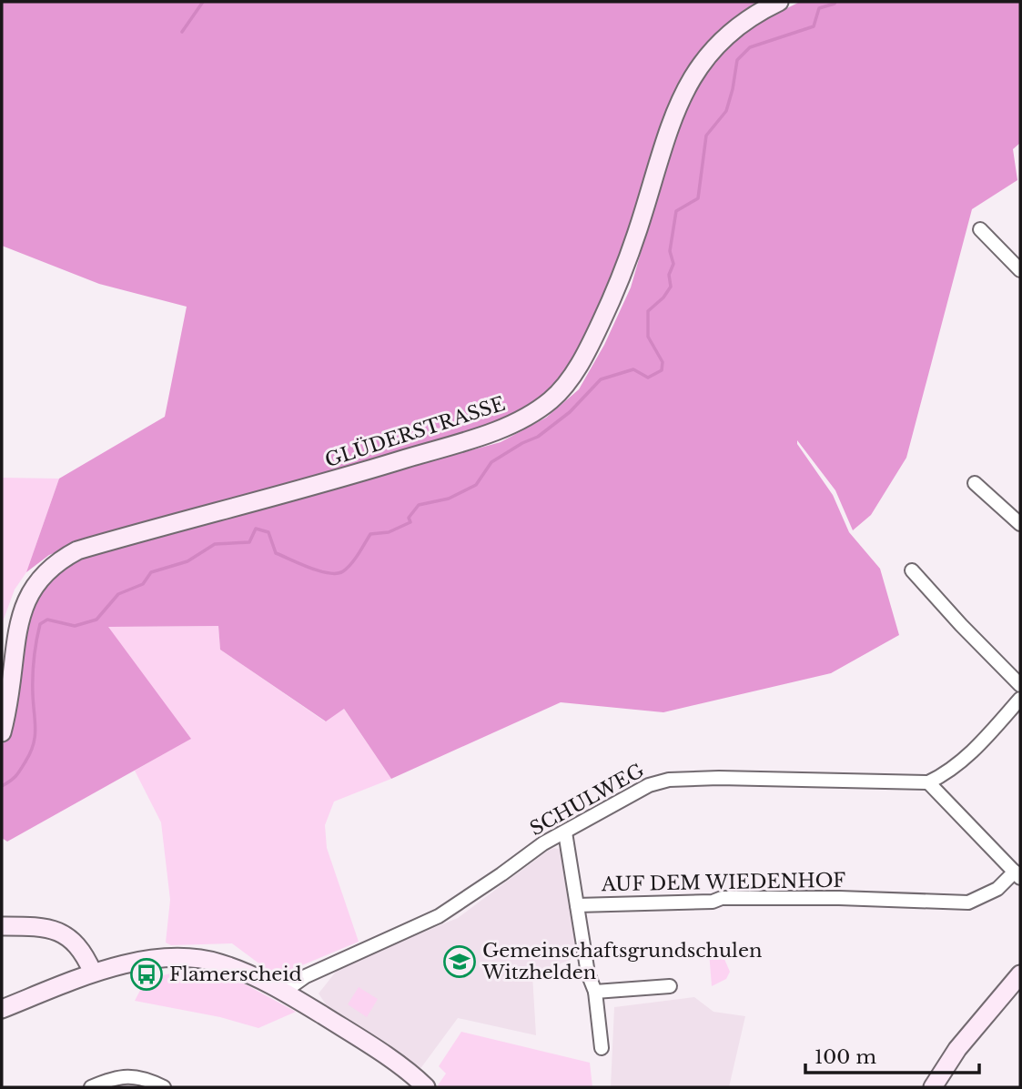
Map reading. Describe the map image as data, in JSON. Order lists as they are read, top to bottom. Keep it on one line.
{"streets":{"main road":["GLÜDERSTRASSE"],"street":["SCHULWEG","AUF DEM WIEDENHOF"]},"places":{"school or university":["Gemeinschaftsgrundschulen Witzhelden"],"bus stop":["Flamerscheid"]},"scale_bar":"100 m"}
